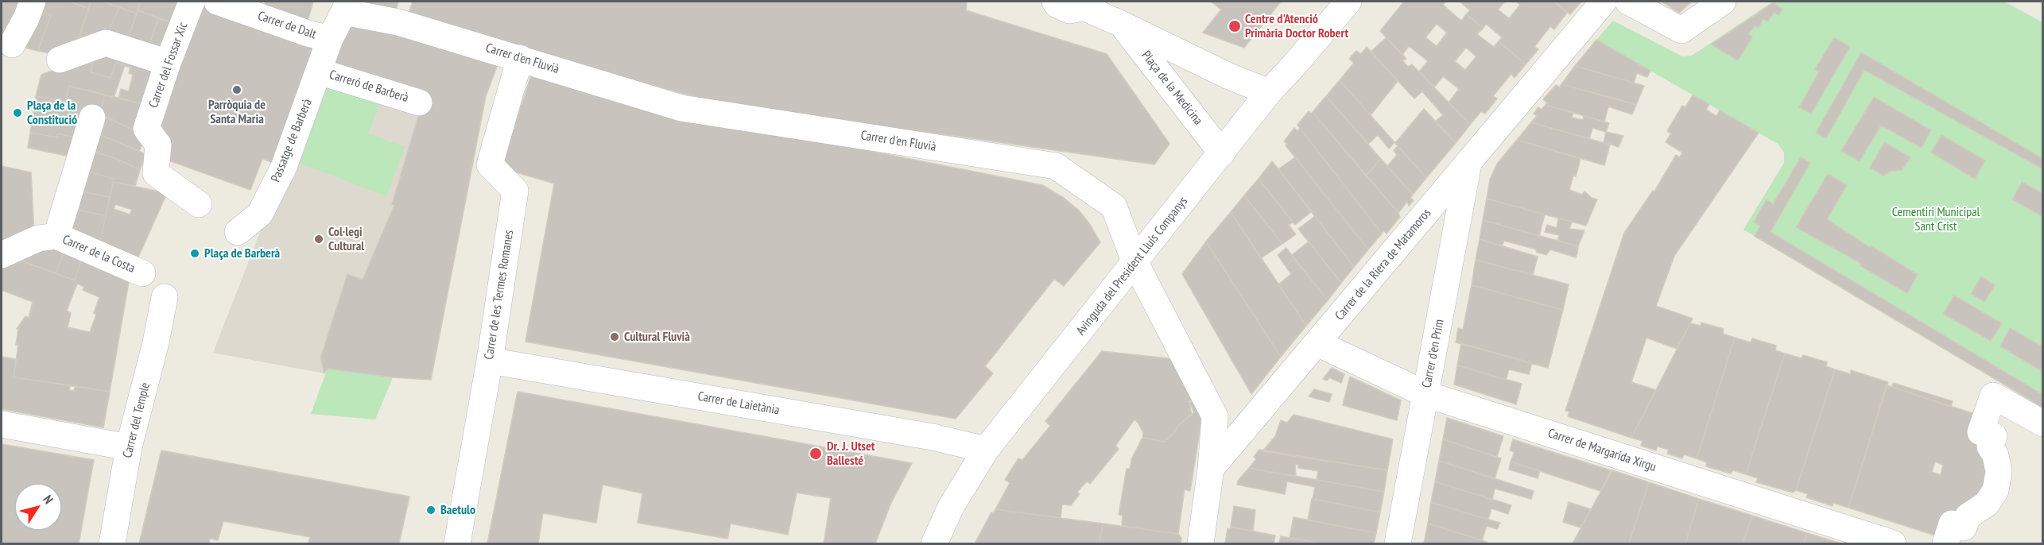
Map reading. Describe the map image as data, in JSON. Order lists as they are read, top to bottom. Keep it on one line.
{"streets":{"street":["Carrer de Dalt","Carrer d'en Fluvià","Carrer del Fossar Xic","Carreró de Barberà","Plaça de la Medicina","Passatge de Barberà","Carrer de la Costa","Carrer de la Riera de Matamoros","Avinguda del President Lluís Companys","Carrer de les Termes Romanes","Carrer d'en Prim","Carrer de Laietània","Carrer del Temple","Carrer de Margarida Xirgu"]},"crossings":[["Carrer de Dalt","Passatge de Barberà"],["Carrer d'en Fluvià","Passatge de Barberà"],["Carrer d'en Fluvià","Carrer de la Riera de Matamoros"],["Carrer d'en Fluvià","Avinguda del President Lluís Companys"],["Carrer d'en Fluvià","Carrer de les Termes Romanes"],["Carreró de Barberà","Passatge de Barberà"],["Plaça de la Medicina","Avinguda del President Lluís Companys"],["Carrer de la Riera de Matamoros","Carrer d'en Prim"],["Carrer de la Riera de Matamoros","Carrer de Margarida Xirgu"],["Avinguda del President Lluís Companys","Carrer de Laietània"],["Carrer de les Termes Romanes","Carrer de Laietània"],["Carrer d'en Prim","Carrer de Margarida Xirgu"]],"parks":["Cementiri Municipal Sant Crist"],"places":["Centre d'Atenció Primària Doctor Robert","Parròquia de Santa Maria","Plaça de la Constitució","Col·legi Cultural","Plaça de Barberà","Cultural Fluvià","Dr. J. Utset Ballesté","Baetulo"],"north":"top right"}
